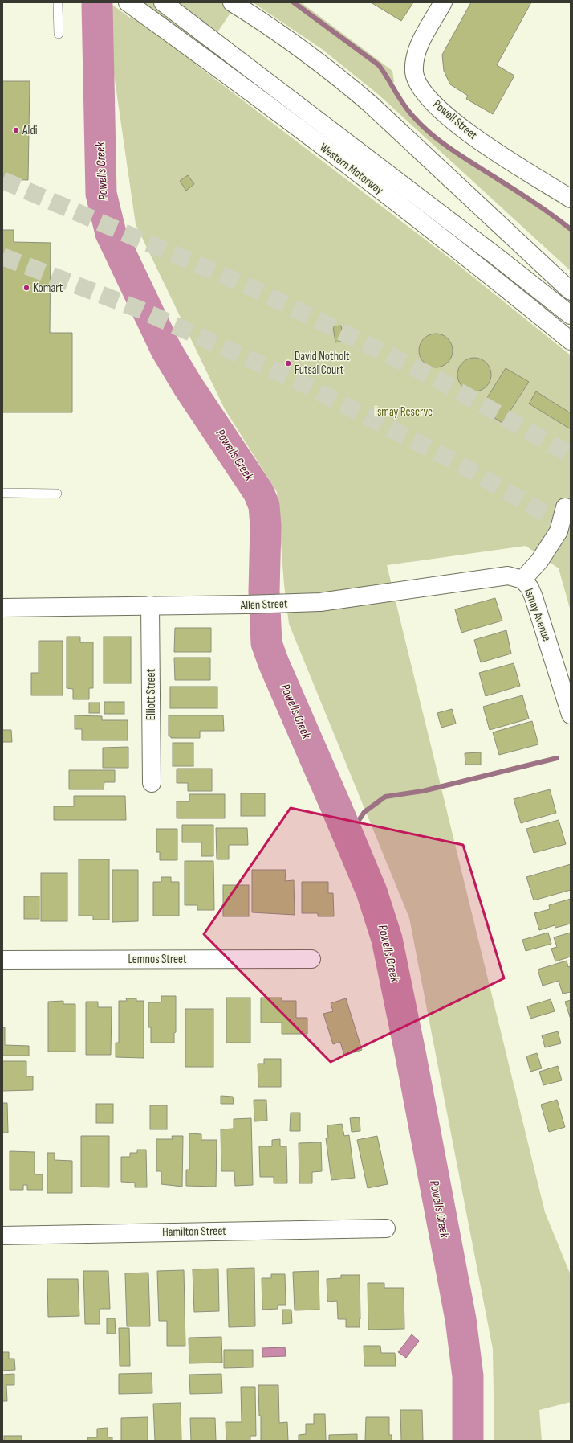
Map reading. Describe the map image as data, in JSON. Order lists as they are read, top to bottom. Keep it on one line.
{"streets":{"main road":["Powell Street","Western Motorway","Allen Street","Ismay Avenue","Elliott Street","Lemnos Street","Hamilton Street"]},"crossings":[["Allen Street","Ismay Avenue"],["Allen Street","Elliott Street"]],"water":["Powells Creek"],"parks":["Ismay Reserve"],"places":["Aldi","Komart","David Notholt Futsal Court"]}
